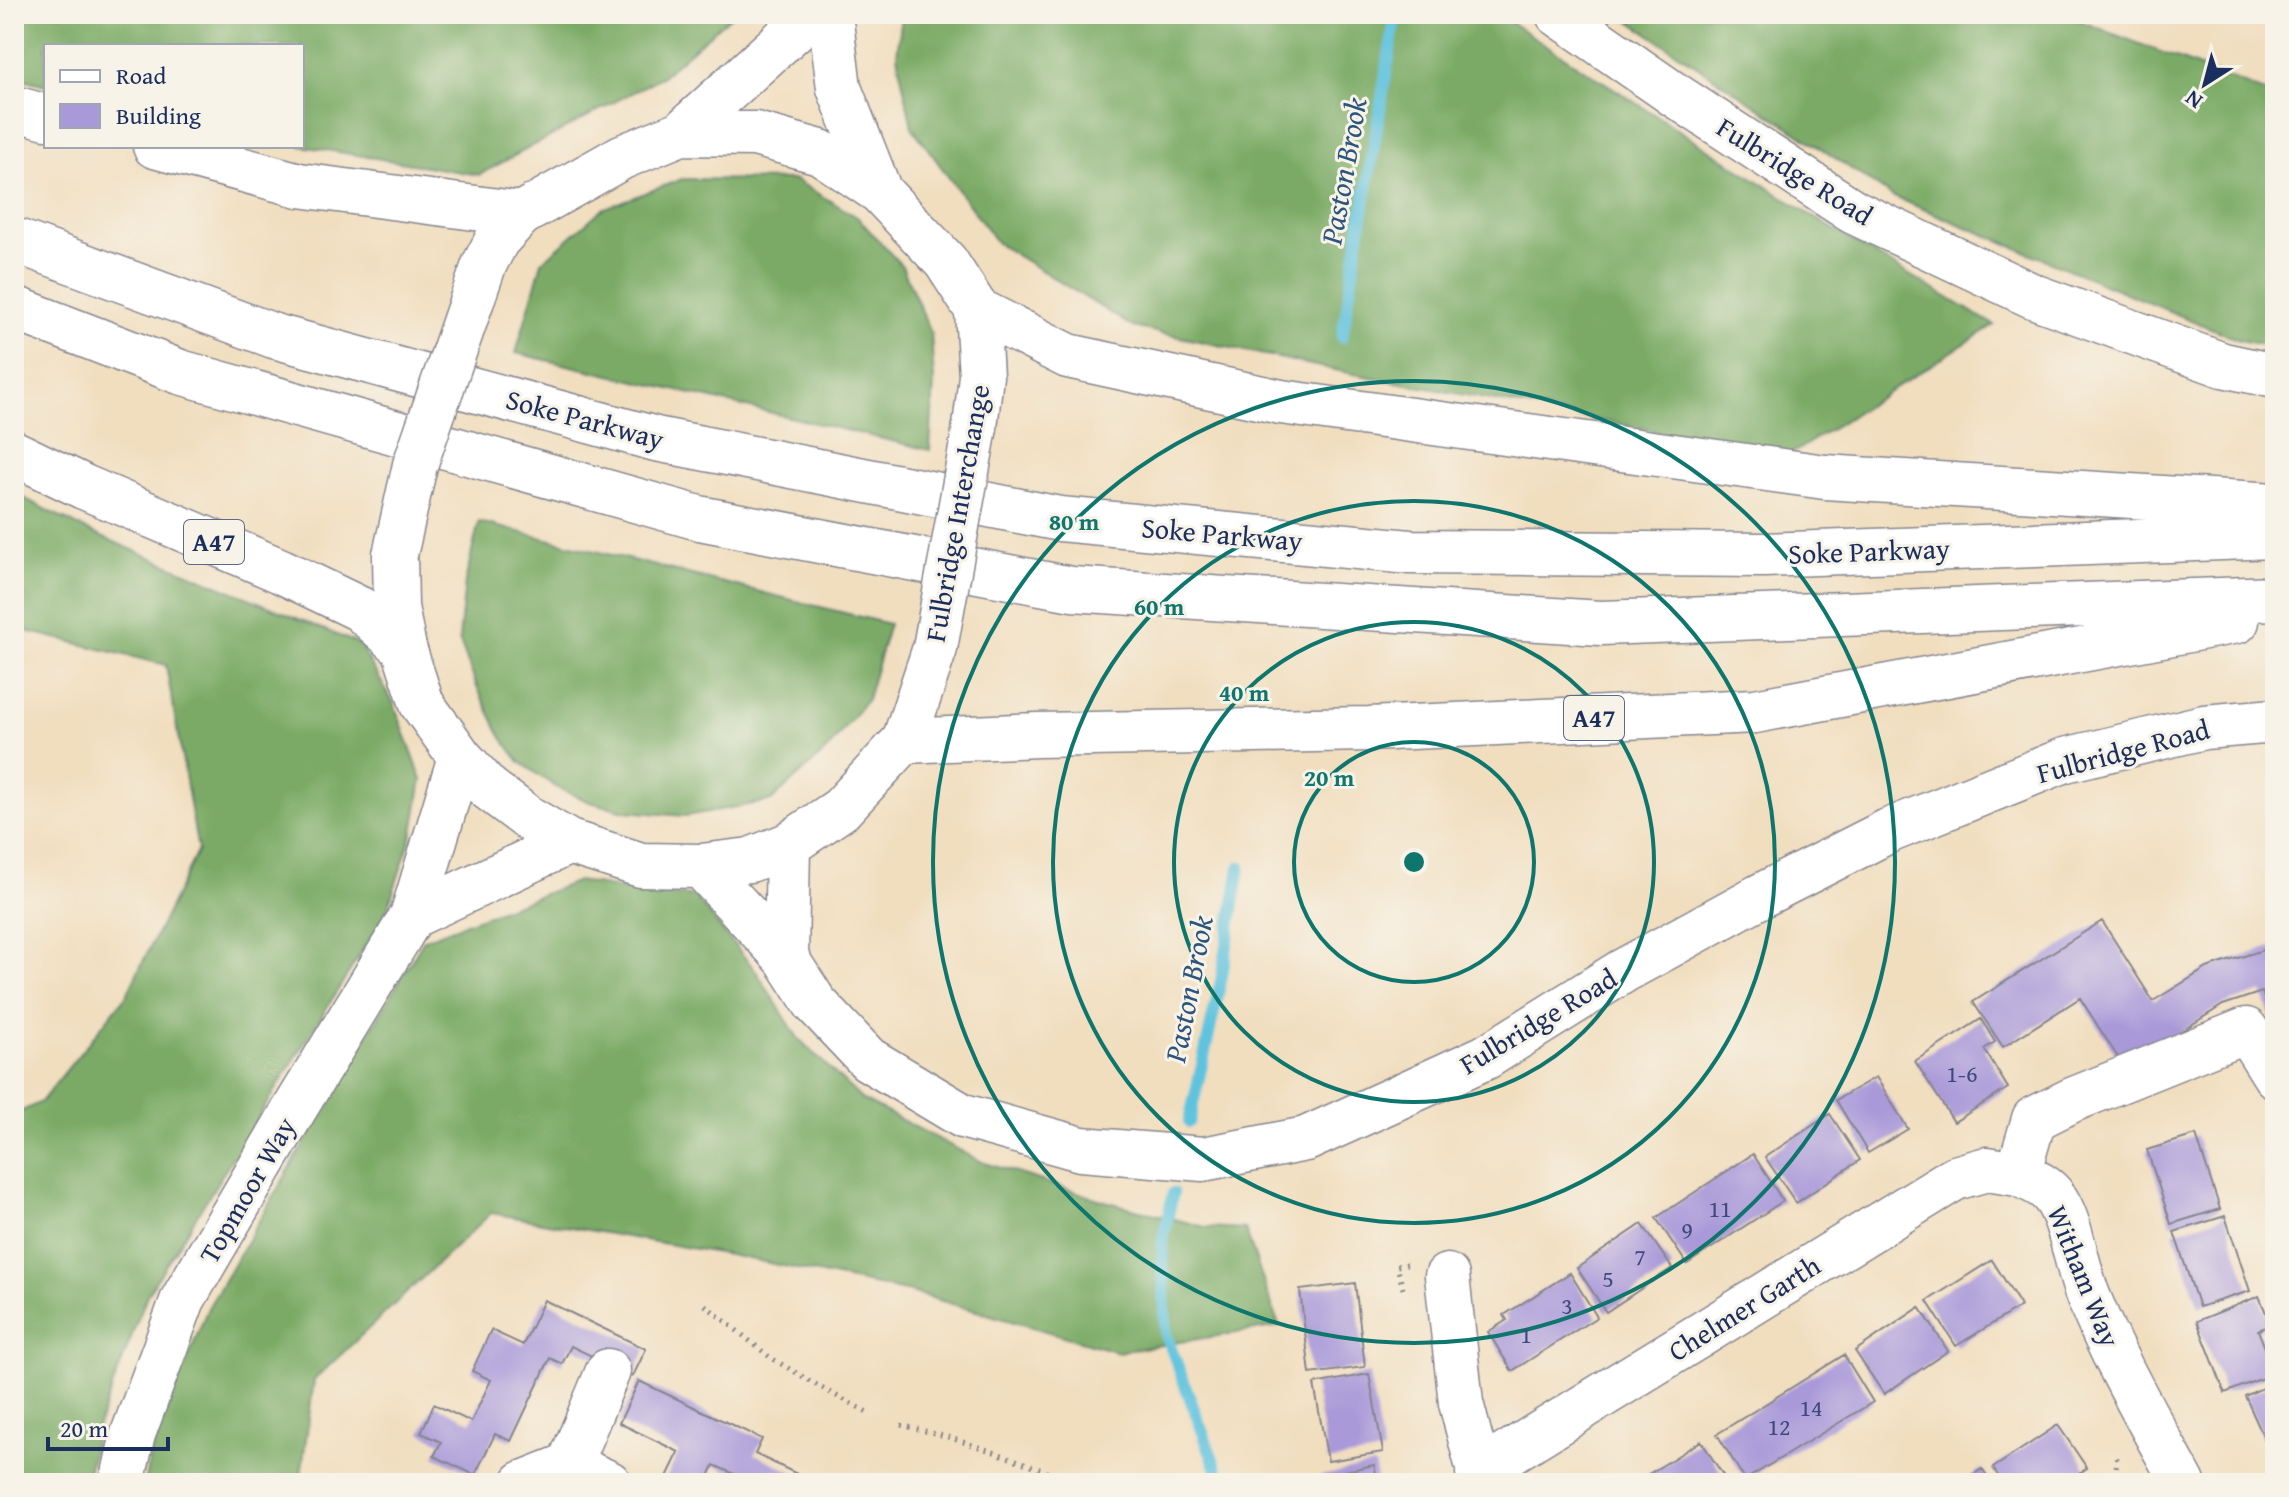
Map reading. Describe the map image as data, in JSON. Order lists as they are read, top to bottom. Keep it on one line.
{"streets":{"main road":["Fulbridge Road","Soke Parkway","Fulbridge Interchange","A47","Topmoor Way","Witham Way","Chelmer Garth"]},"crossings":[["Fulbridge Road","Fulbridge Interchange"],["Fulbridge Interchange","A47"],["Fulbridge Interchange","Topmoor Way"],["Witham Way","Chelmer Garth"]],"water":["Paston Brook"],"house_numbers":["1-6","11","9","7","5","3","1","14","12"],"legend":["Road","Building"],"scale_bar":"20 m","north":"bottom left","rings":["80 m","60 m","40 m","20 m"]}
